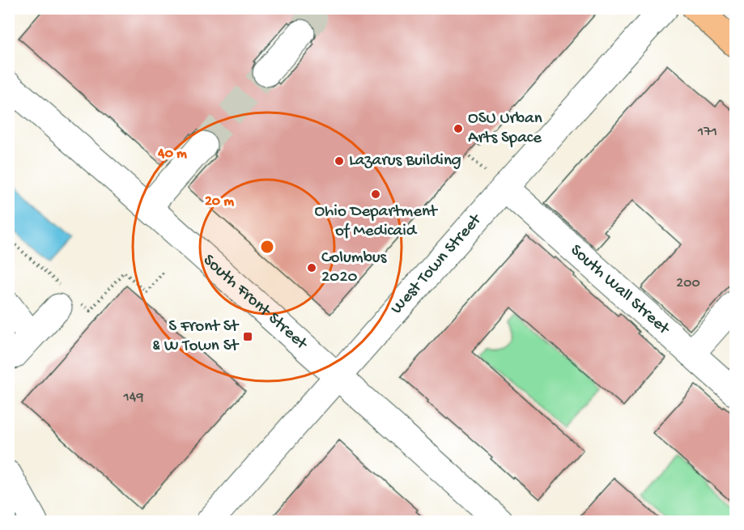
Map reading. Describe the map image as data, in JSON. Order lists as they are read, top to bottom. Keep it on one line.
{"streets":{"street":["West Town Street","South Wall Street","South Front Street"]},"crossings":[["West Town Street","South Wall Street"],["West Town Street","South Front Street"]],"places":{"other":["OSU Urban Arts Space","Lazarus Building","Ohio Department of Medicaid","Columbus 2020"],"transit":["S Front St & W Town St"]},"house_numbers":["171","200","149"],"rings":["40 m","20 m"]}
